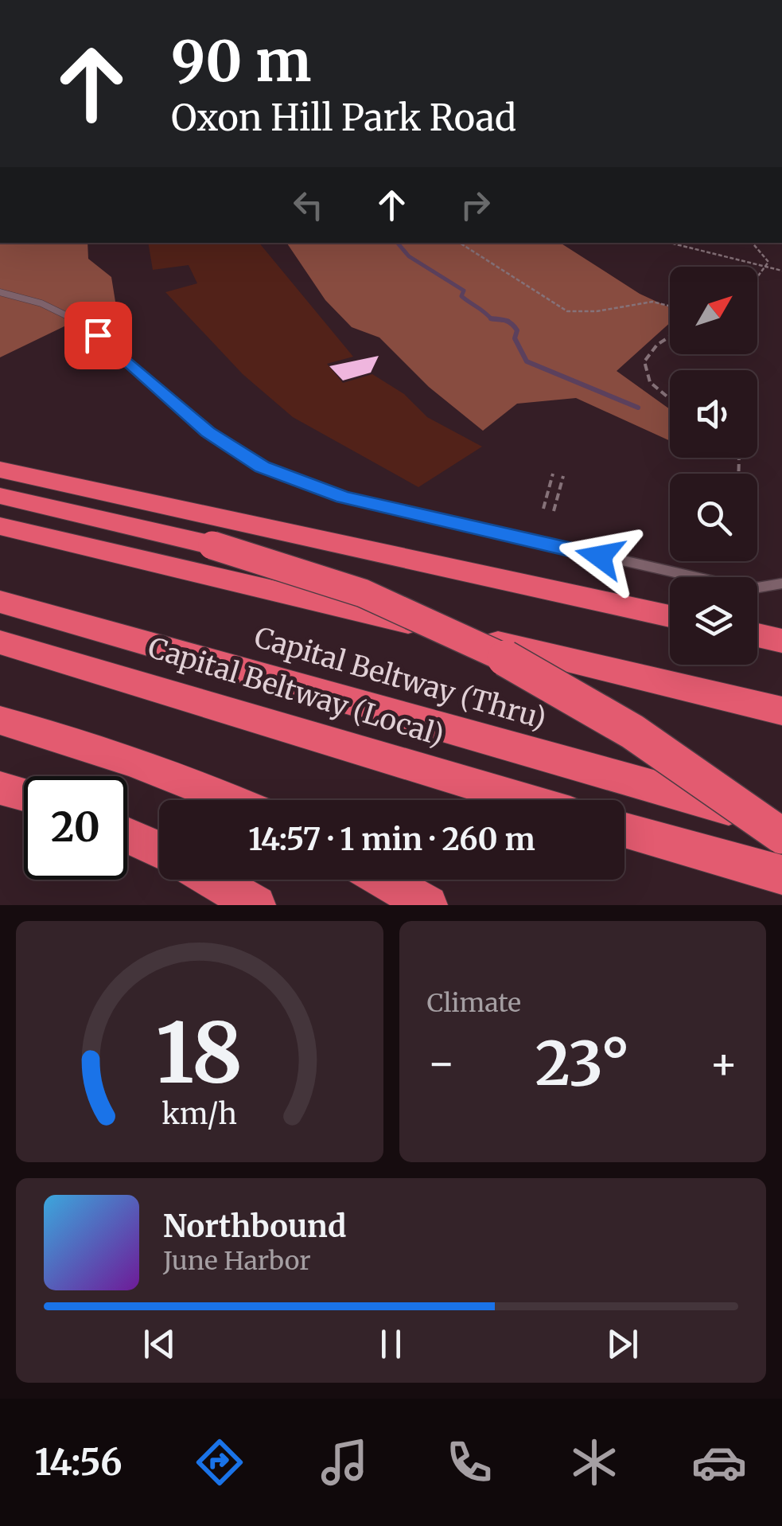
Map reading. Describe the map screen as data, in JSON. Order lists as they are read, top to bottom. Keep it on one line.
{"streets":{"highway":["Capital Beltway (Thru)","Capital Beltway (Local)"]},"north":"top right","page":{"turn":["90 m","Oxon Hill Park Road"],"limit":"20","trip":"14:57 · 1 min · 260 m","tile":"Climate","heat":["−","23°","+"],"song":["Northbound","June Harbor"],"tabs":"14:56","gauge":["18","km/h"]}}
